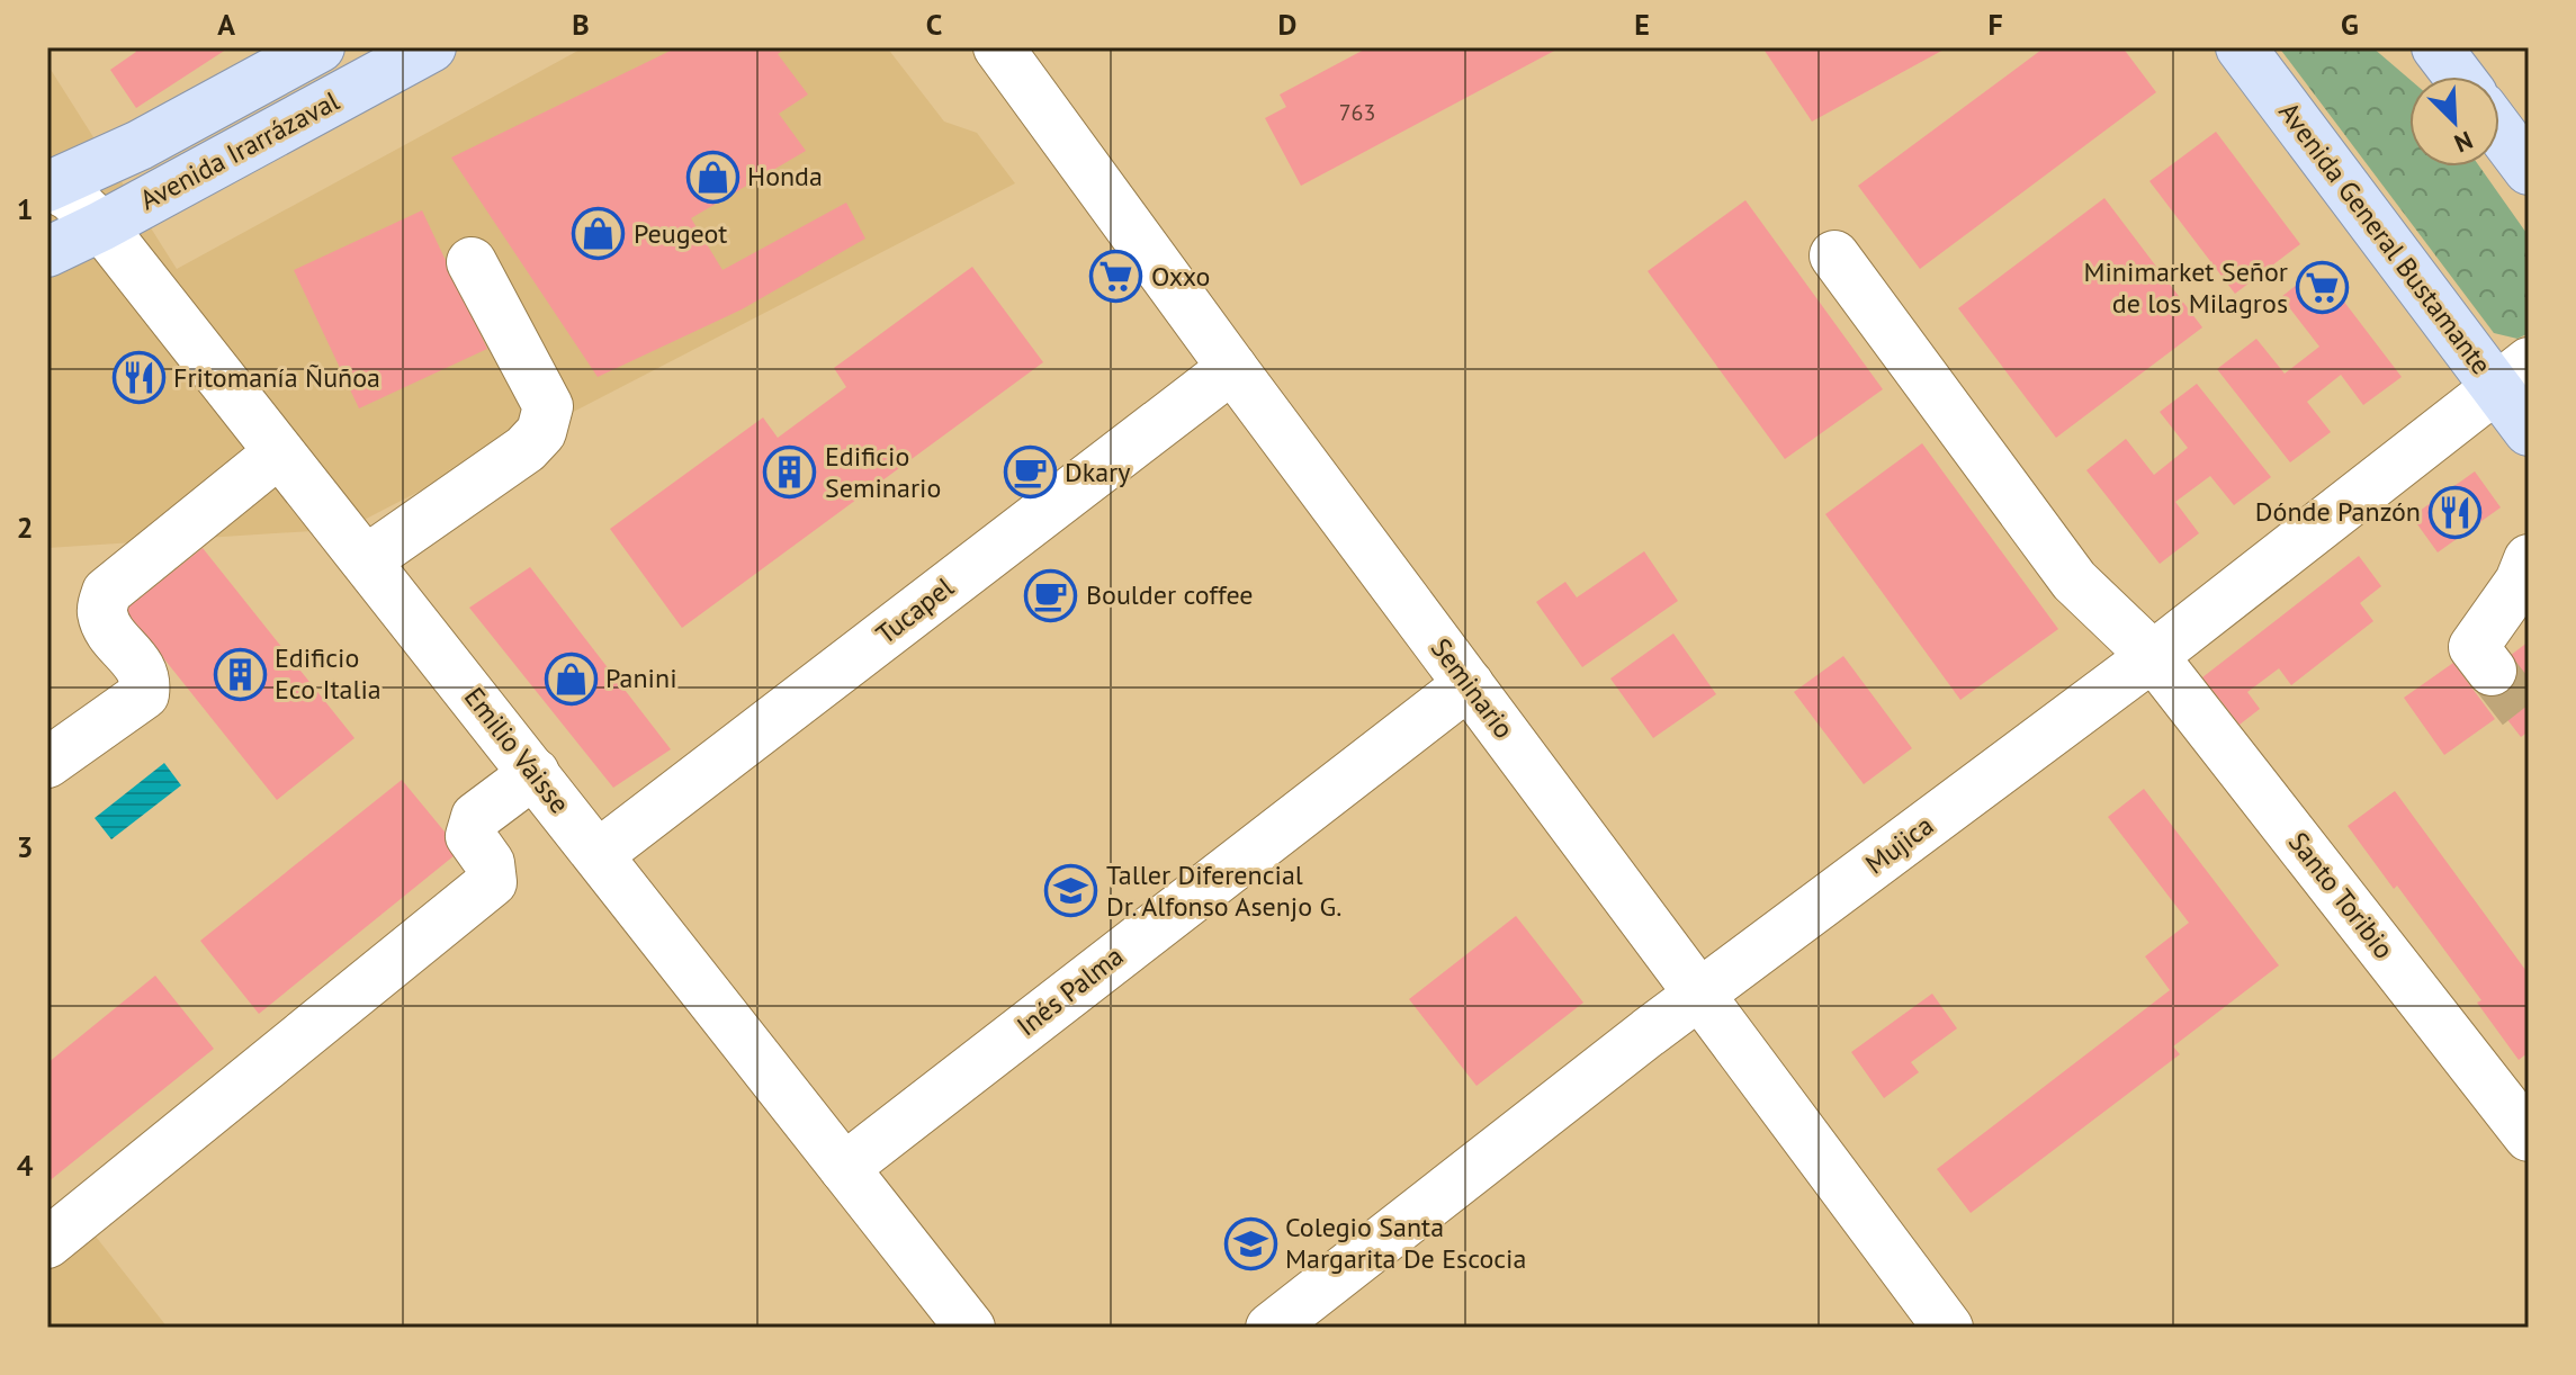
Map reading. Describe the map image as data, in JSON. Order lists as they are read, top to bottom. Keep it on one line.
{"streets":{"main road":["Avenida Irarrázaval","Avenida General Bustamante"],"street":["Tucapel","Seminario","Emilio Vaisse","Mujica","Santo Toribio","Inés Palma"]},"crossings":[["Avenida Irarrázaval","Emilio Vaisse"],["Avenida General Bustamante","Mujica"],["Tucapel","Seminario"],["Tucapel","Emilio Vaisse"],["Seminario","Mujica"],["Seminario","Inés Palma"],["Emilio Vaisse","Inés Palma"],["Mujica","Santo Toribio"]],"places":{"shop":["Honda","Peugeot","Panini"],"supermarket":["Oxxo","Minimarket Señor de los Milagros"],"restaurant":["Fritomanía Ñuñoa","Dónde Panzón"],"building":["Edificio Seminario","Edificio Eco Italia"],"cafe":["Dkary","Boulder coffee"],"school or university":["Taller Diferencial Dr. Alfonso Asenjo G.","Colegio Santa Margarita De Escocia"]},"house_numbers":["763"],"north":"bottom right","grid":{"columns":["A","B","C","D","E","F","G"],"rows":["1","2","3","4"]}}
